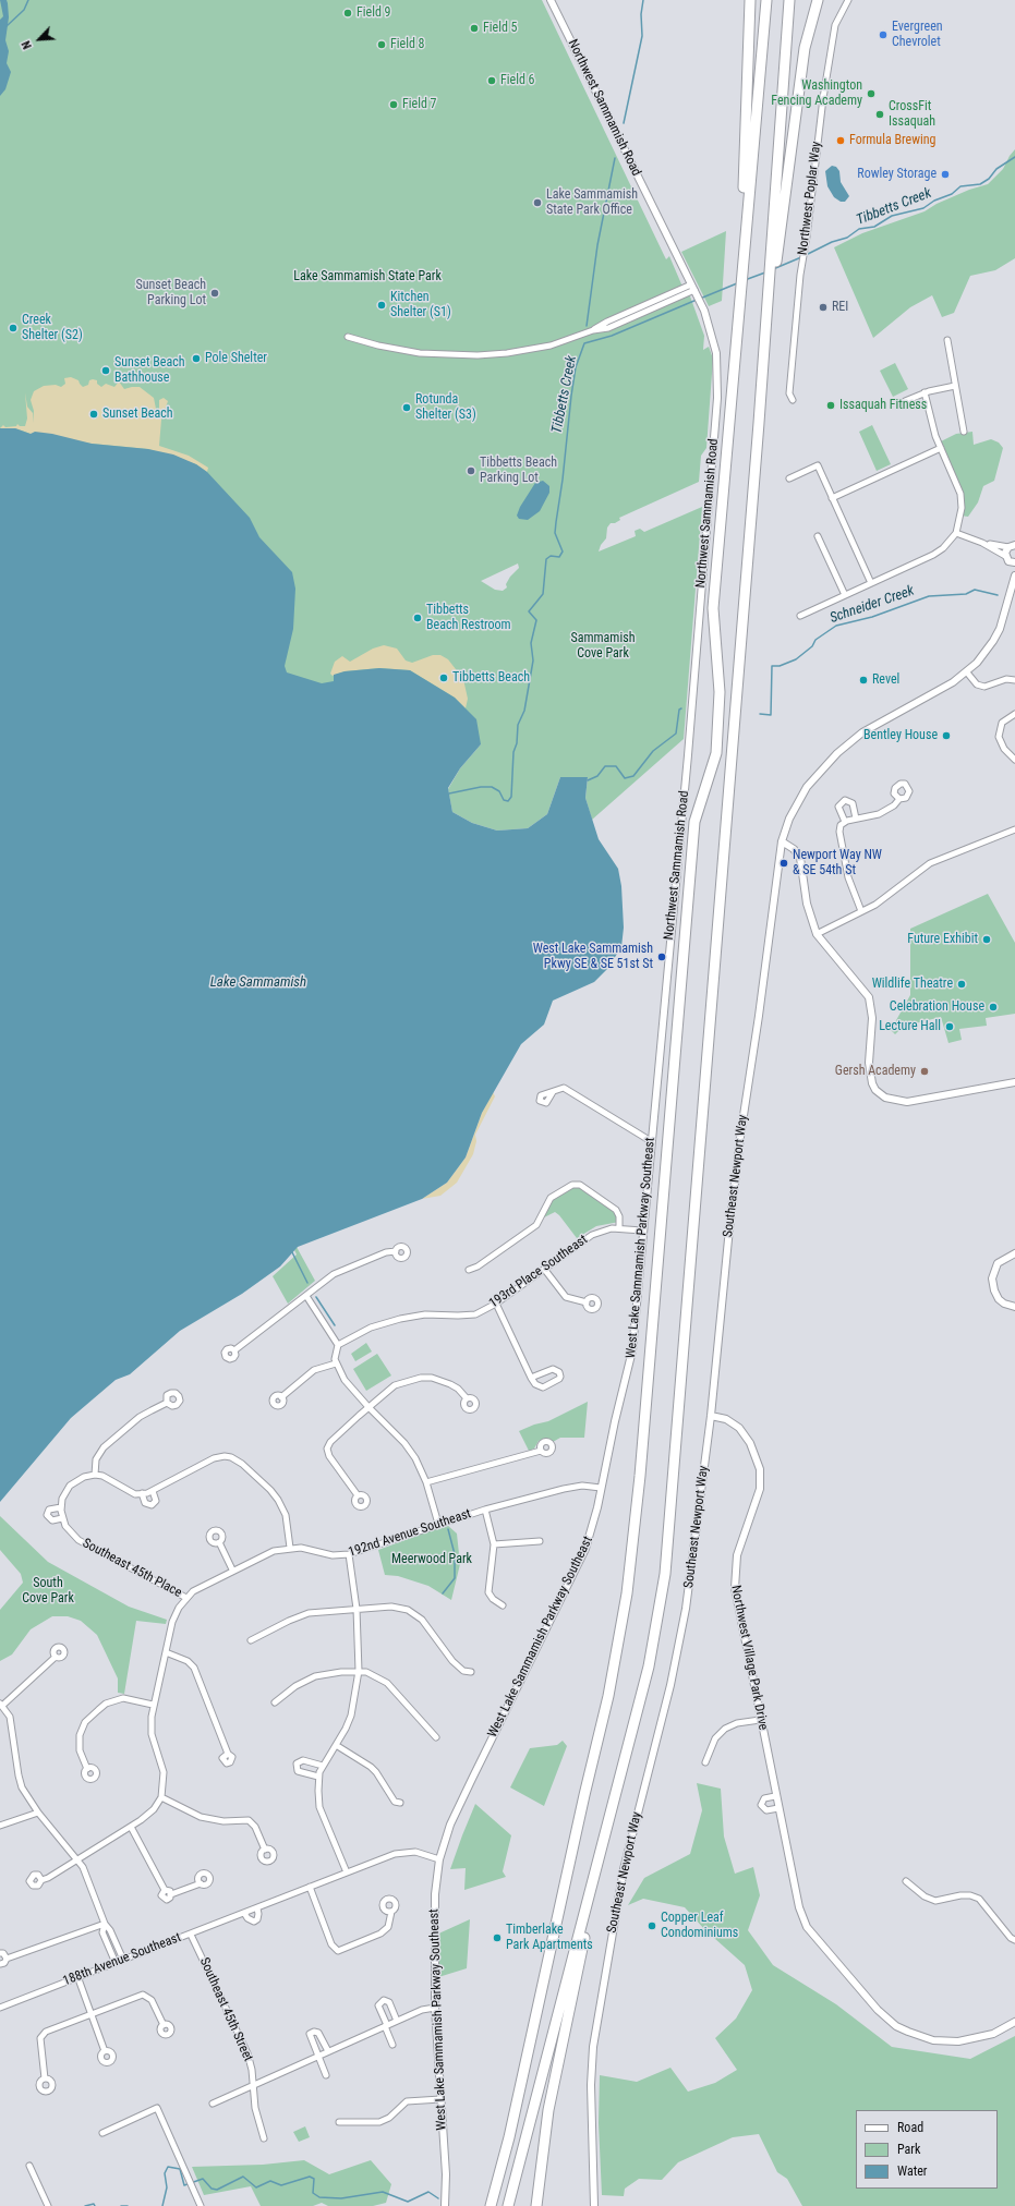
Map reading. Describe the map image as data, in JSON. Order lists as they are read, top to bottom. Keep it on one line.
{"streets":{"street":["Northwest Sammamish Road","Northwest Poplar Way","Southeast Newport Way","West Lake Sammamish Parkway Southeast","193rd Place Southeast","192nd Avenue Southeast","Southeast 45th Place","Northwest Village Park Drive","188th Avenue Southeast","Southeast 45th Street"]},"crossings":[["Northwest Sammamish Road","West Lake Sammamish Parkway Southeast"],["Southeast Newport Way","Northwest Village Park Drive"],["West Lake Sammamish Parkway Southeast","193rd Place Southeast"],["West Lake Sammamish Parkway Southeast","192nd Avenue Southeast"],["West Lake Sammamish Parkway Southeast","188th Avenue Southeast"],["192nd Avenue Southeast","Southeast 45th Place"],["188th Avenue Southeast","Southeast 45th Street"]],"water":["Tibbetts Creek","Schneider Creek","Lake Sammamish"],"parks":["Lake Sammamish State Park","Sammamish Cove Park","Meerwood Park","South Cove Park"],"places":["Field 9","Field 5","Evergreen Chevrolet","Field 8","Field 6","Washington Fencing Academy","Field 7","CrossFit Issaquah","Formula Brewing","Rowley Storage","Lake Sammamish State Park Office","Sunset Beach Parking Lot","Kitchen Shelter (S1)","REI","Creek Shelter (S2)","Pole Shelter","Sunset Beach Bathhouse","Issaquah Fitness","Rotunda Shelter (S3)","Sunset Beach","Tibbetts Beach Parking Lot","Tibbetts Beach Restroom","Tibbetts Beach","Revel","Bentley House","Newport Way NW & SE 54th St","Future Exhibit","West Lake Sammamish Pkwy SE & SE 51st St","Wildlife Theatre","Celebration House","Lecture Hall","Gersh Academy","Copper Leaf Condominiums","Timberlake Park Apartments"],"legend":["Road","Park","Water"],"north":"bottom left"}
